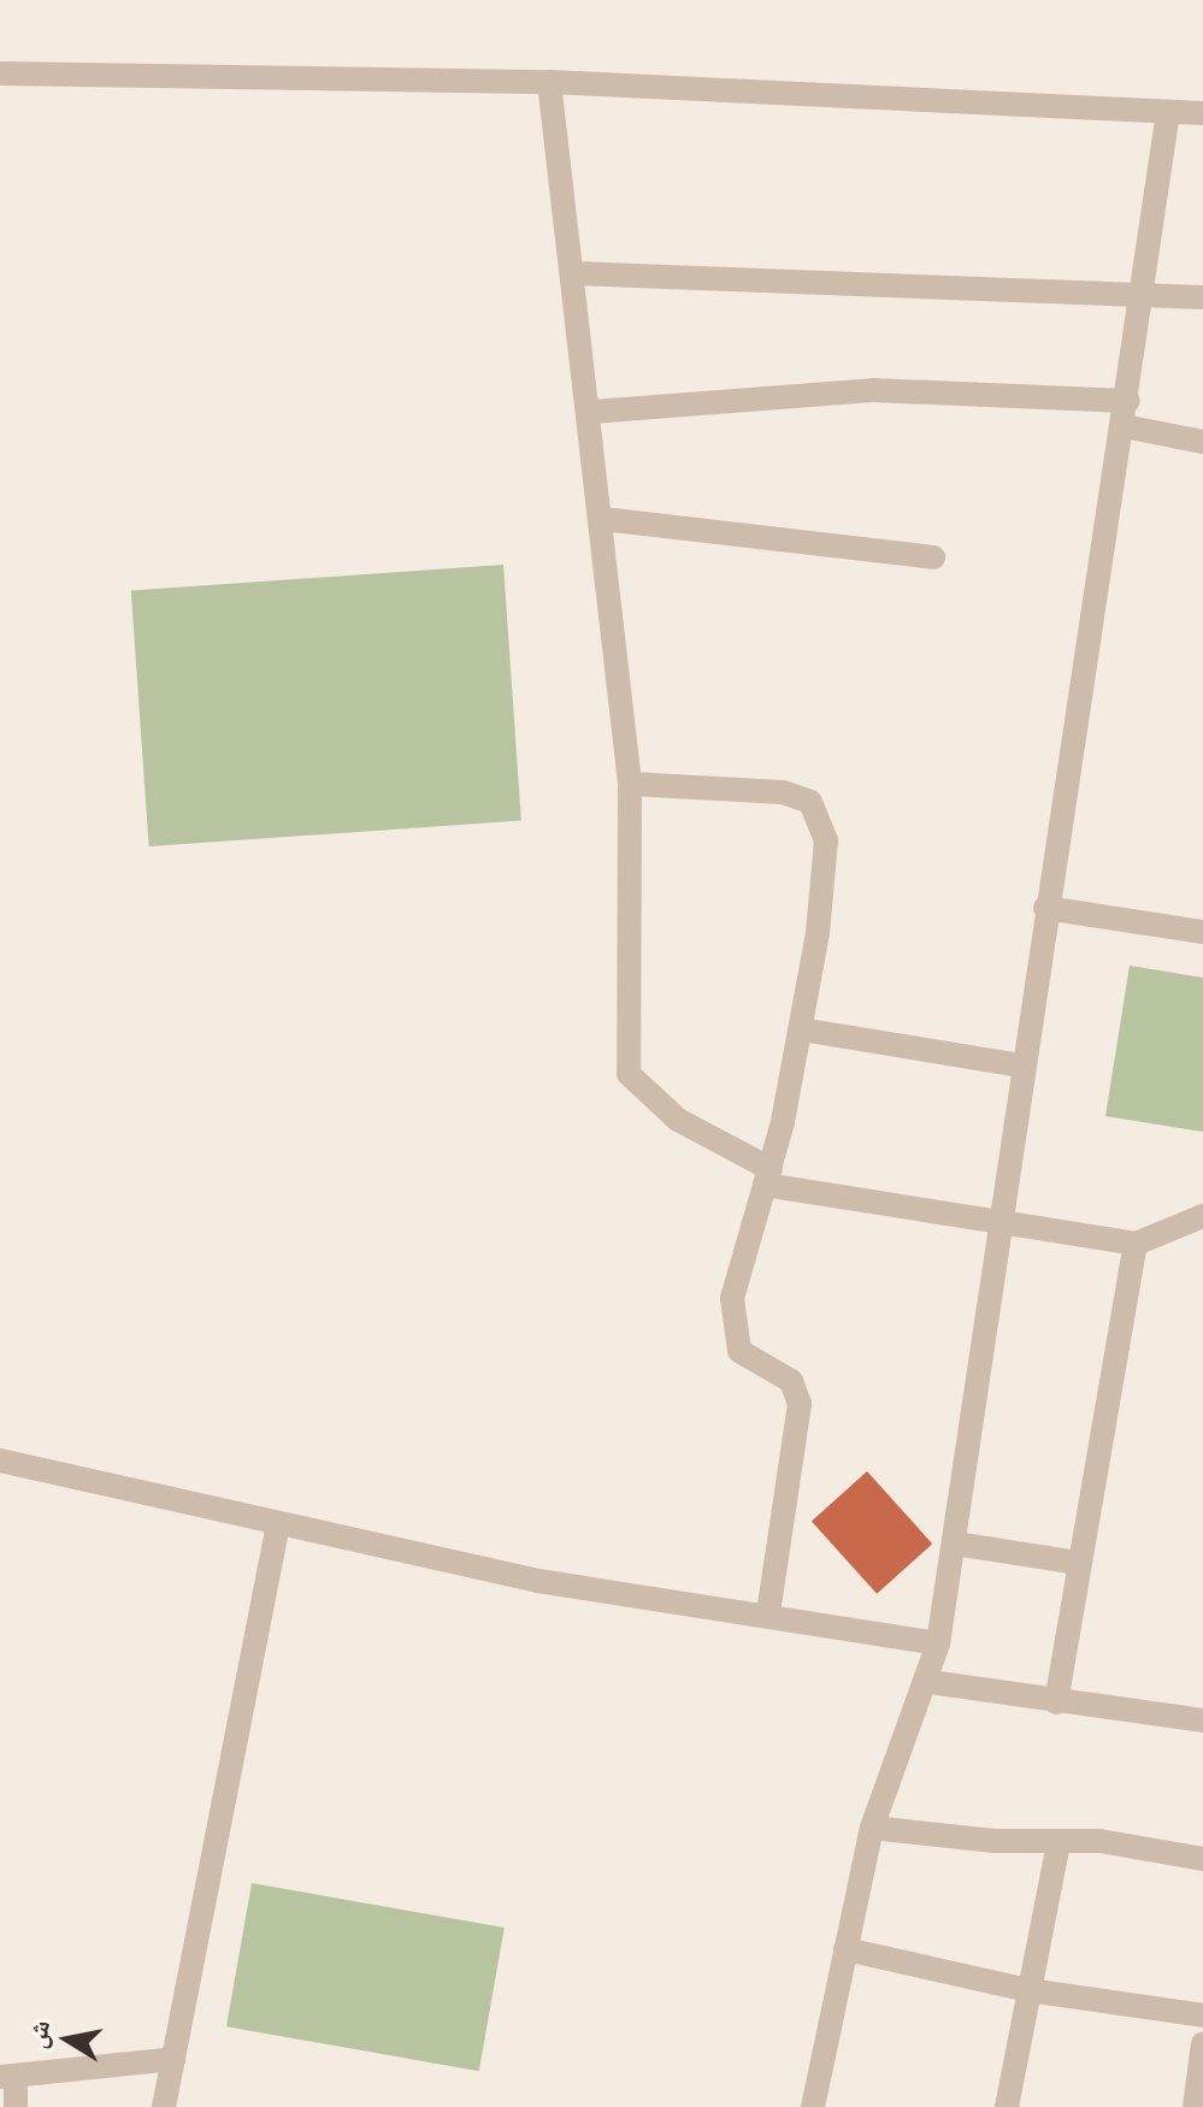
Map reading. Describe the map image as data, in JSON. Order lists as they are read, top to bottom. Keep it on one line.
{"north":"left"}
